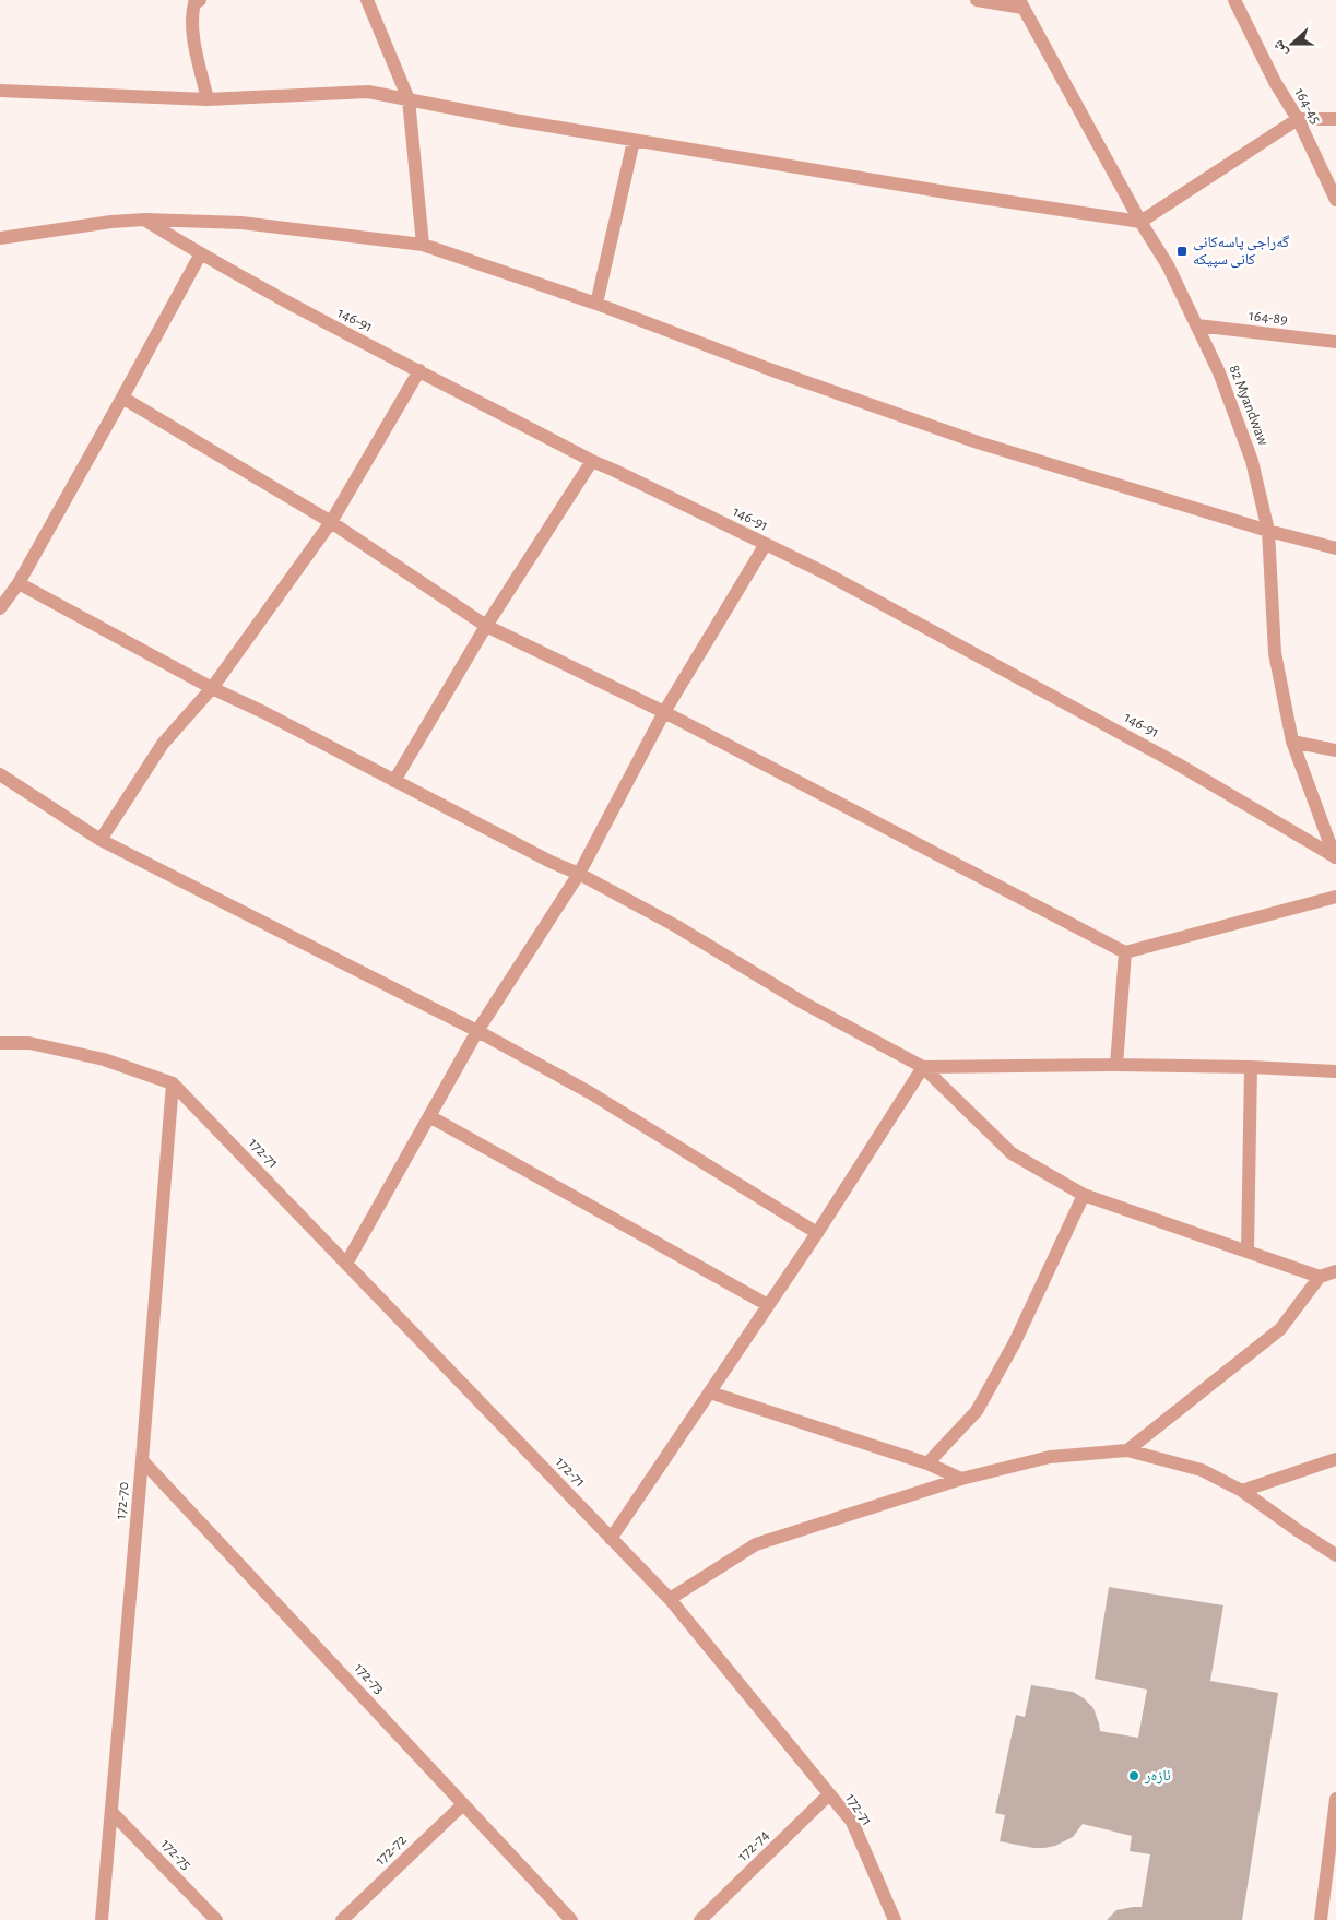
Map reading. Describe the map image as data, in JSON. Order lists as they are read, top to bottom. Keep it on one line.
{"streets":{"street":["164-45","164-89","146-91","82 Myandwaw","172-71","172-70","172-73","172-74","172-72","172-75"]},"crossings":[["164-89","82 Myandwaw"],["146-91","82 Myandwaw"],["172-71","172-70"],["172-71","172-74"],["172-70","172-73"],["172-70","172-75"],["172-73","172-72"]],"places":{"transit":["گەراجی پاسەکانی کانی سپیکە"],"other":["ئازەر"]},"north":"left"}
